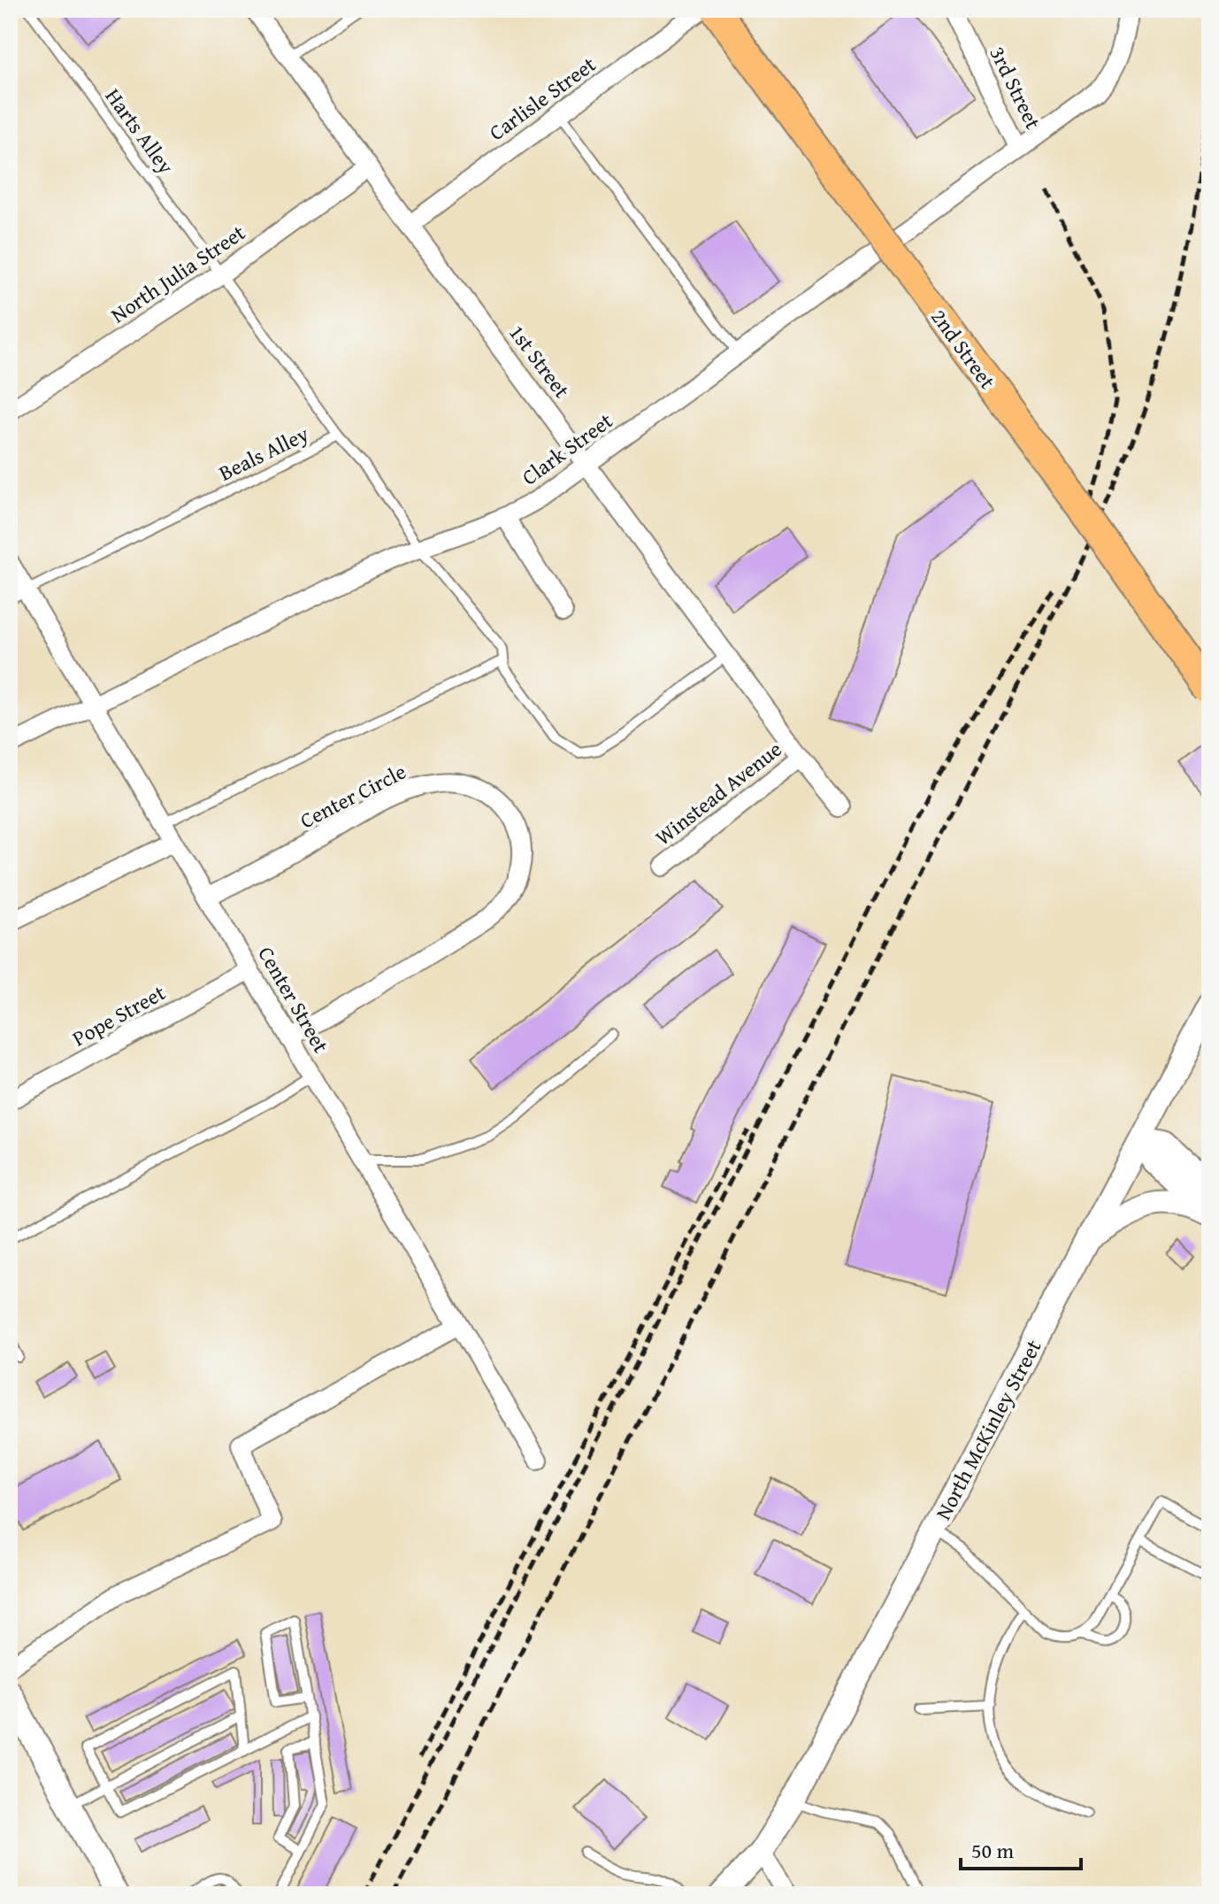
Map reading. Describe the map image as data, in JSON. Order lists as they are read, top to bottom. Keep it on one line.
{"streets":{"main road":["2nd Street"],"street":["3rd Street","Carlisle Street","North Julia Street","1st Street","Clark Street","Winstead Avenue","Center Circle","Center Street","Pope Street","North McKinley Street"],"lane":["Harts Alley","Beals Alley"]},"crossings":[["3rd Street","Clark Street"],["Carlisle Street","1st Street"],["Harts Alley","North Julia Street"],["Harts Alley","Beals Alley"],["North Julia Street","1st Street"],["North Julia Street","Beals Alley"],["1st Street","Clark Street"],["1st Street","Winstead Avenue"],["Clark Street","Center Street"],["Beals Alley","Center Street"],["Center Circle","Center Street"],["Center Street","Pope Street"]],"scale_bar":"50 m"}
